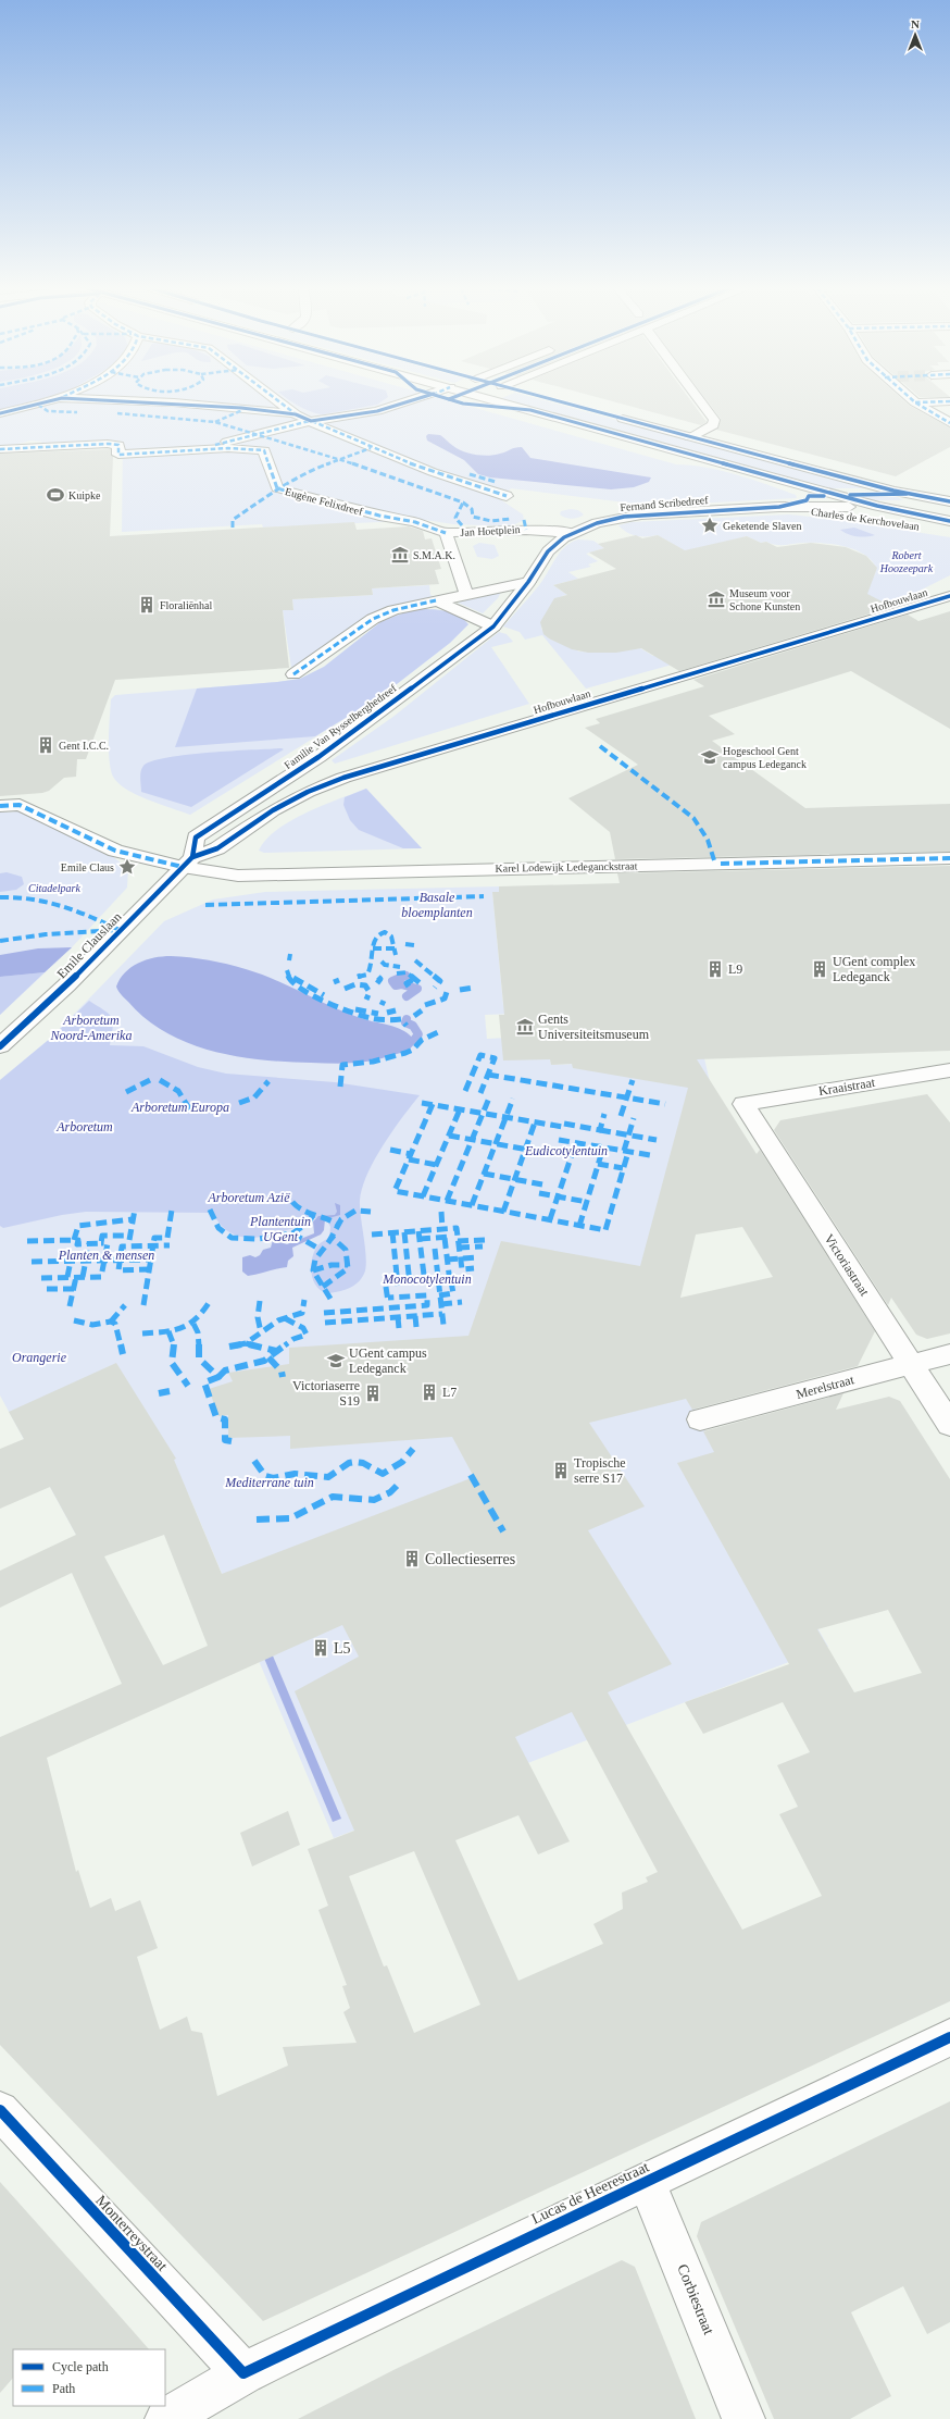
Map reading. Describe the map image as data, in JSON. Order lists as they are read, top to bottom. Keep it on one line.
{"streets":{"street":["Eugène Felixdreef","Fernand Scribedreef","Charles de Kerchovelaan","Jan Hoetplein","Hofbouwlaan","Familie Van Rysselberghedreef","Karel Lodewijk Ledeganckstraat","Emile Clauslaan","Kraaistraat","Victoriastraat","Merelstraat","Lucas de Heerestraat","Monterreystraat","Corbiestraat"]},"crossings":[["Eugène Felixdreef","Jan Hoetplein"],["Fernand Scribedreef","Charles de Kerchovelaan"],["Fernand Scribedreef","Jan Hoetplein"],["Fernand Scribedreef","Familie Van Rysselberghedreef"],["Hofbouwlaan","Familie Van Rysselberghedreef"],["Hofbouwlaan","Karel Lodewijk Ledeganckstraat"],["Hofbouwlaan","Emile Clauslaan"],["Familie Van Rysselberghedreef","Karel Lodewijk Ledeganckstraat"],["Familie Van Rysselberghedreef","Emile Clauslaan"],["Karel Lodewijk Ledeganckstraat","Emile Clauslaan"],["Kraaistraat","Victoriastraat"],["Victoriastraat","Merelstraat"],["Lucas de Heerestraat","Monterreystraat"],["Lucas de Heerestraat","Corbiestraat"]],"parks":["Robert Hoozeepark","Citadelpark","Basale bloemplanten","Arboretum Noord-Amerika","Arboretum Europa","Arboretum","Eudicotylentuin","Arboretum Azië","Plantentuin UGent","Planten & mensen","Monocotylentuin","Orangerie","Mediterrane tuin"],"places":{"sports":["Kuipke"],"place":["Geketende Slaven","Emile Claus"],"museum":["S.M.A.K.","Museum voor Schone Kunsten","Gents Universiteitsmuseum"],"building":["Floraliënhal","Gent I.C.C.","L9","UGent complex Ledeganck","L7","Victoriaserre S19","Tropische serre S17","Collectieserres","L5"],"school or university":["Hogeschool Gent campus Ledeganck","UGent campus Ledeganck"]},"legend":["Cycle path","Path"],"north":"top"}
